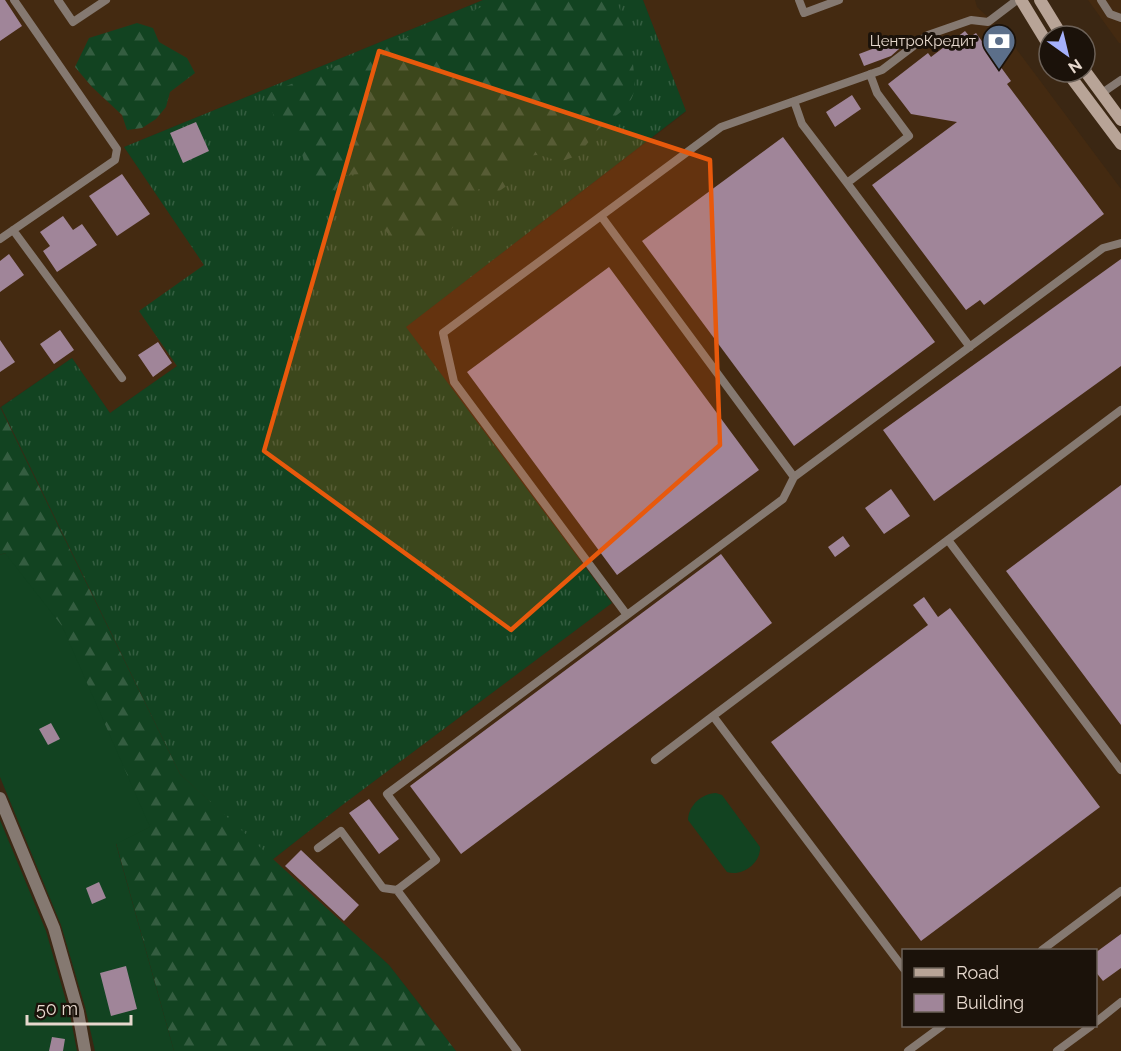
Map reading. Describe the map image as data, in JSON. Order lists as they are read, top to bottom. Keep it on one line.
{"places":{"bank":["ЦентроКредит"]},"legend":["Road","Building"],"scale_bar":"50 m","north":"bottom right"}
